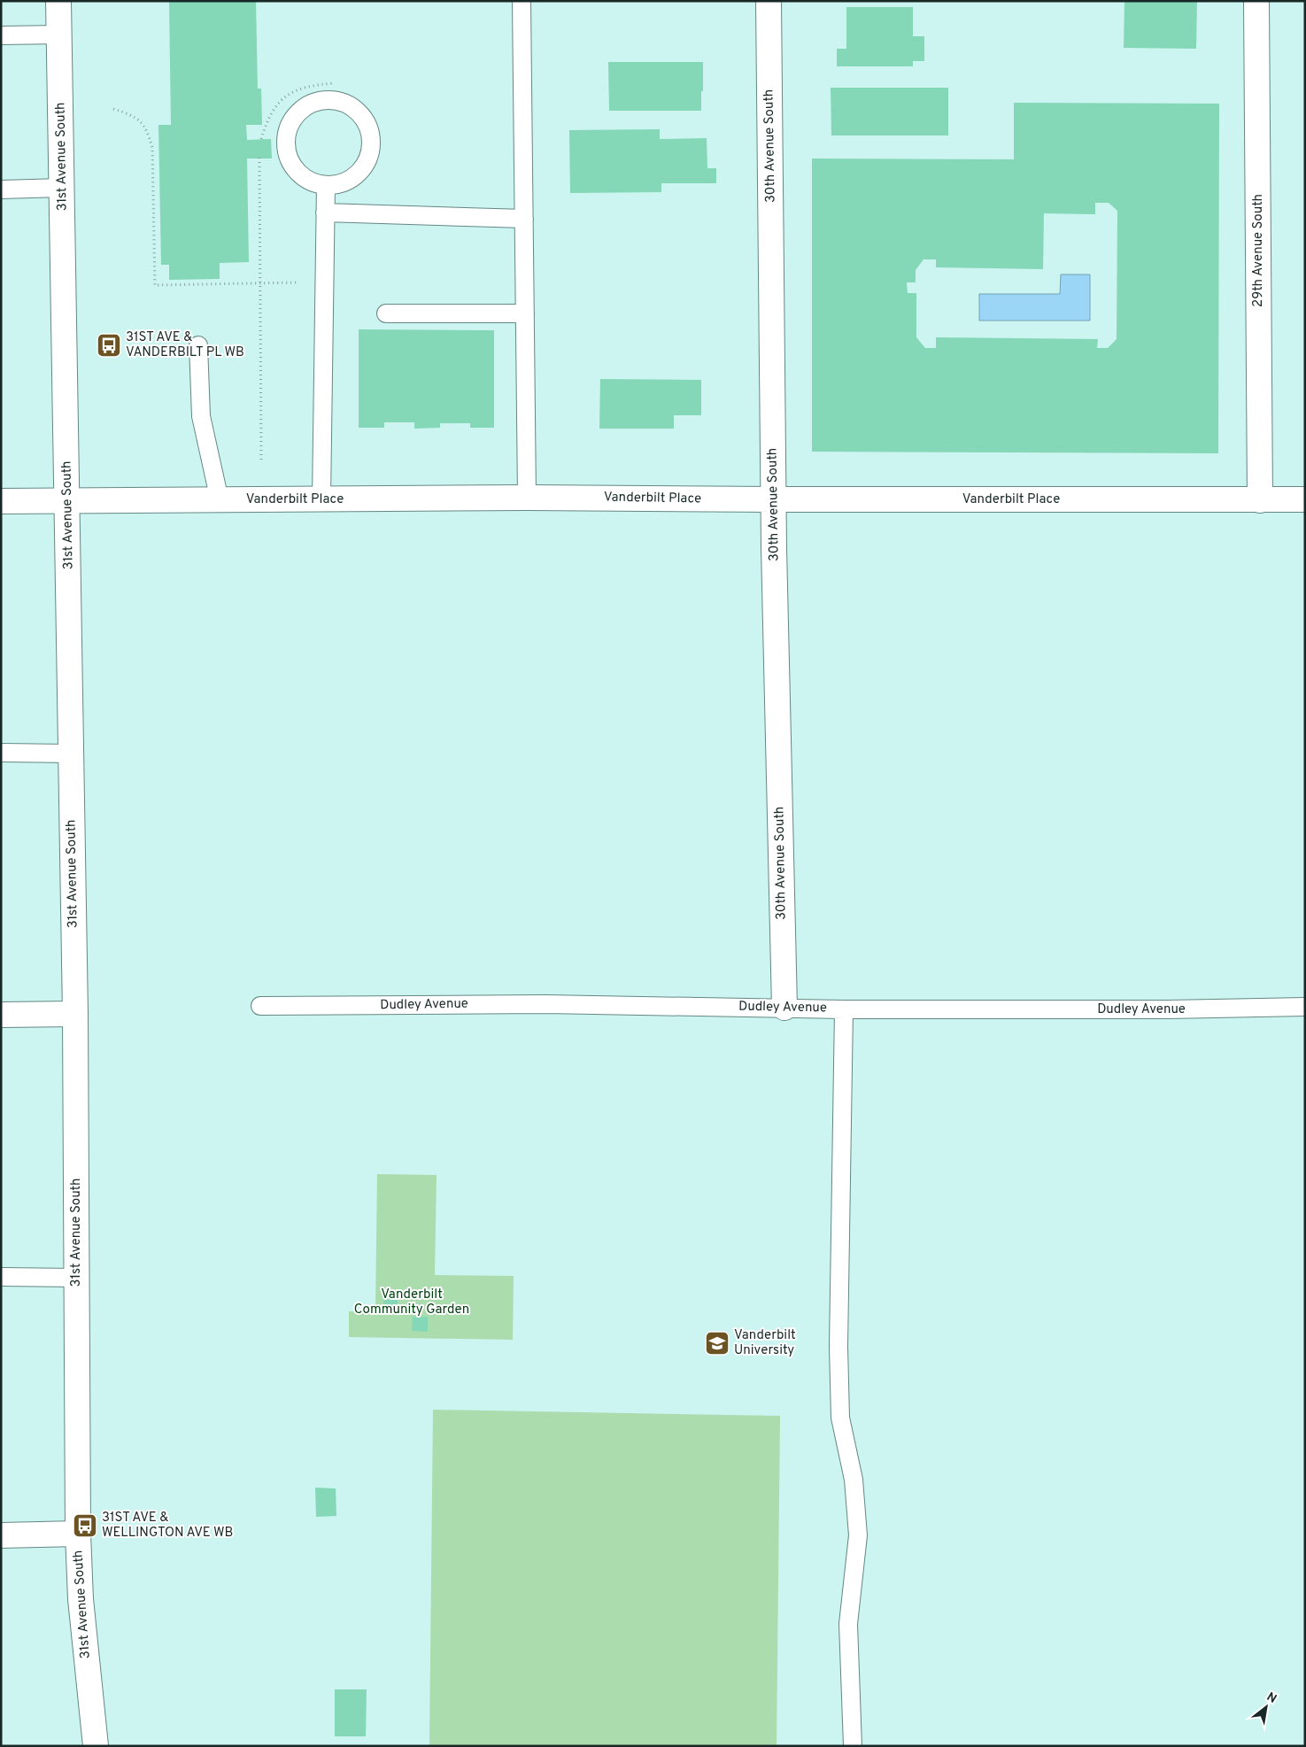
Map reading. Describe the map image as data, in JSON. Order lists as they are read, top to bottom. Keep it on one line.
{"streets":{"street":["30th Avenue South","31st Avenue South","29th Avenue South","Vanderbilt Place"],"lane":["Dudley Avenue"]},"crossings":[["30th Avenue South","Vanderbilt Place"],["30th Avenue South","Dudley Avenue"],["31st Avenue South","Vanderbilt Place"],["29th Avenue South","Vanderbilt Place"]],"parks":["Vanderbilt Community Garden"],"places":{"bus stop":["31ST AVE & VANDERBILT PL WB","31ST AVE & WELLINGTON AVE WB"],"school or university":["Vanderbilt University"]},"north":"top right"}
